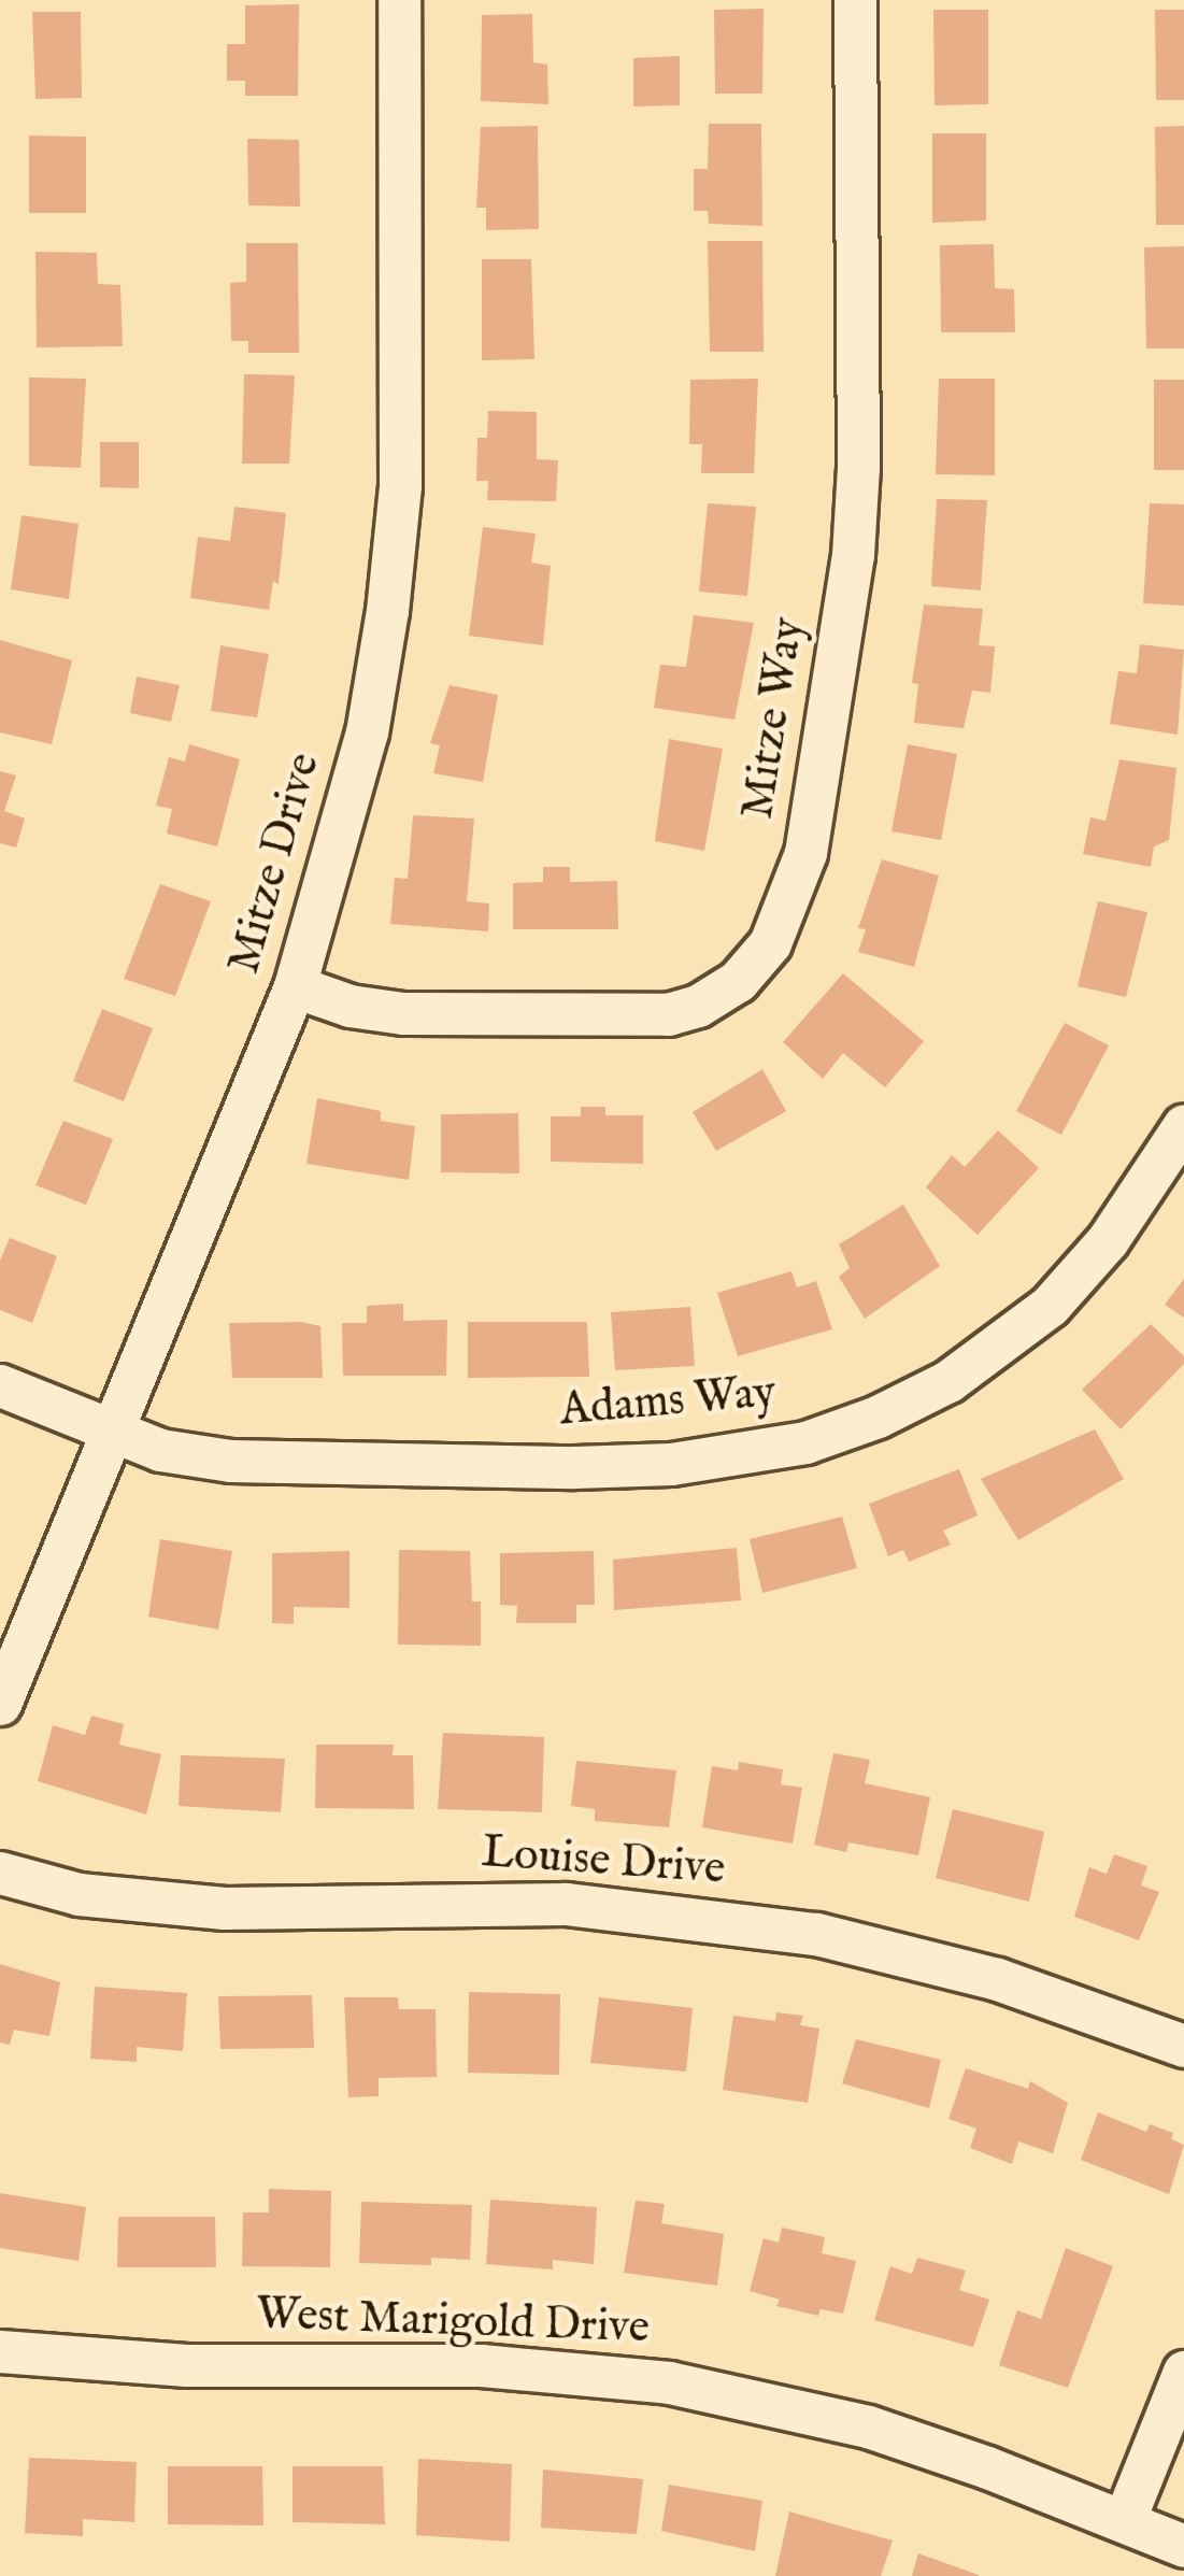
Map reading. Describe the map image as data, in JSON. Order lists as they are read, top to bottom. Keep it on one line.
{"streets":{"street":["Mitze Way","Mitze Drive","Adams Way","Louise Drive","West Marigold Drive"]},"crossings":[["Mitze Way","Mitze Drive"],["Mitze Drive","Adams Way"]]}
